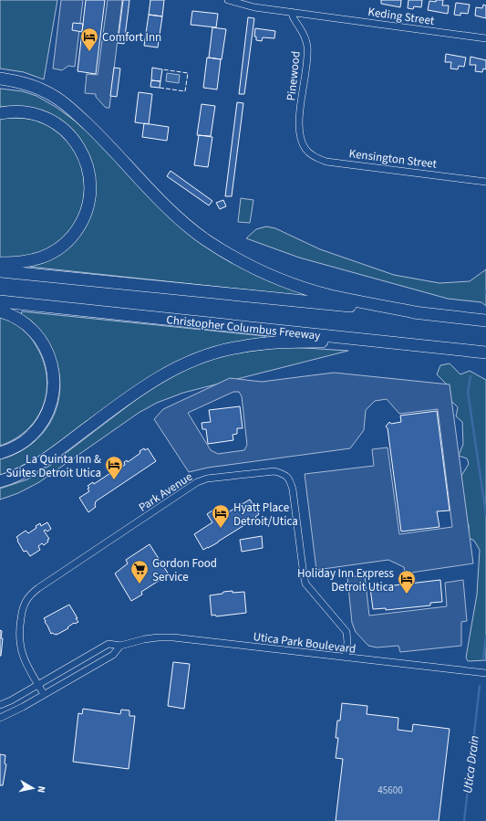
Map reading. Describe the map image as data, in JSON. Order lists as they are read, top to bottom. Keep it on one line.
{"streets":{"highway":["Christopher Columbus Freeway"],"street":["Keding Street","Pinewood","Kensington Street","Park Avenue","Utica Park Boulevard"]},"crossings":[["Keding Street","Pinewood"],["Pinewood","Kensington Street"],["Park Avenue","Utica Park Boulevard"]],"water":["Utica Drain"],"places":{"hotel":["Comfort Inn","La Quinta Inn & Suites Detroit Utica","Hyatt Place Detroit/Utica","Holiday Inn Express Detroit Utica"],"supermarket":["Gordon Food Service"]},"house_numbers":["45600"],"north":"right"}
